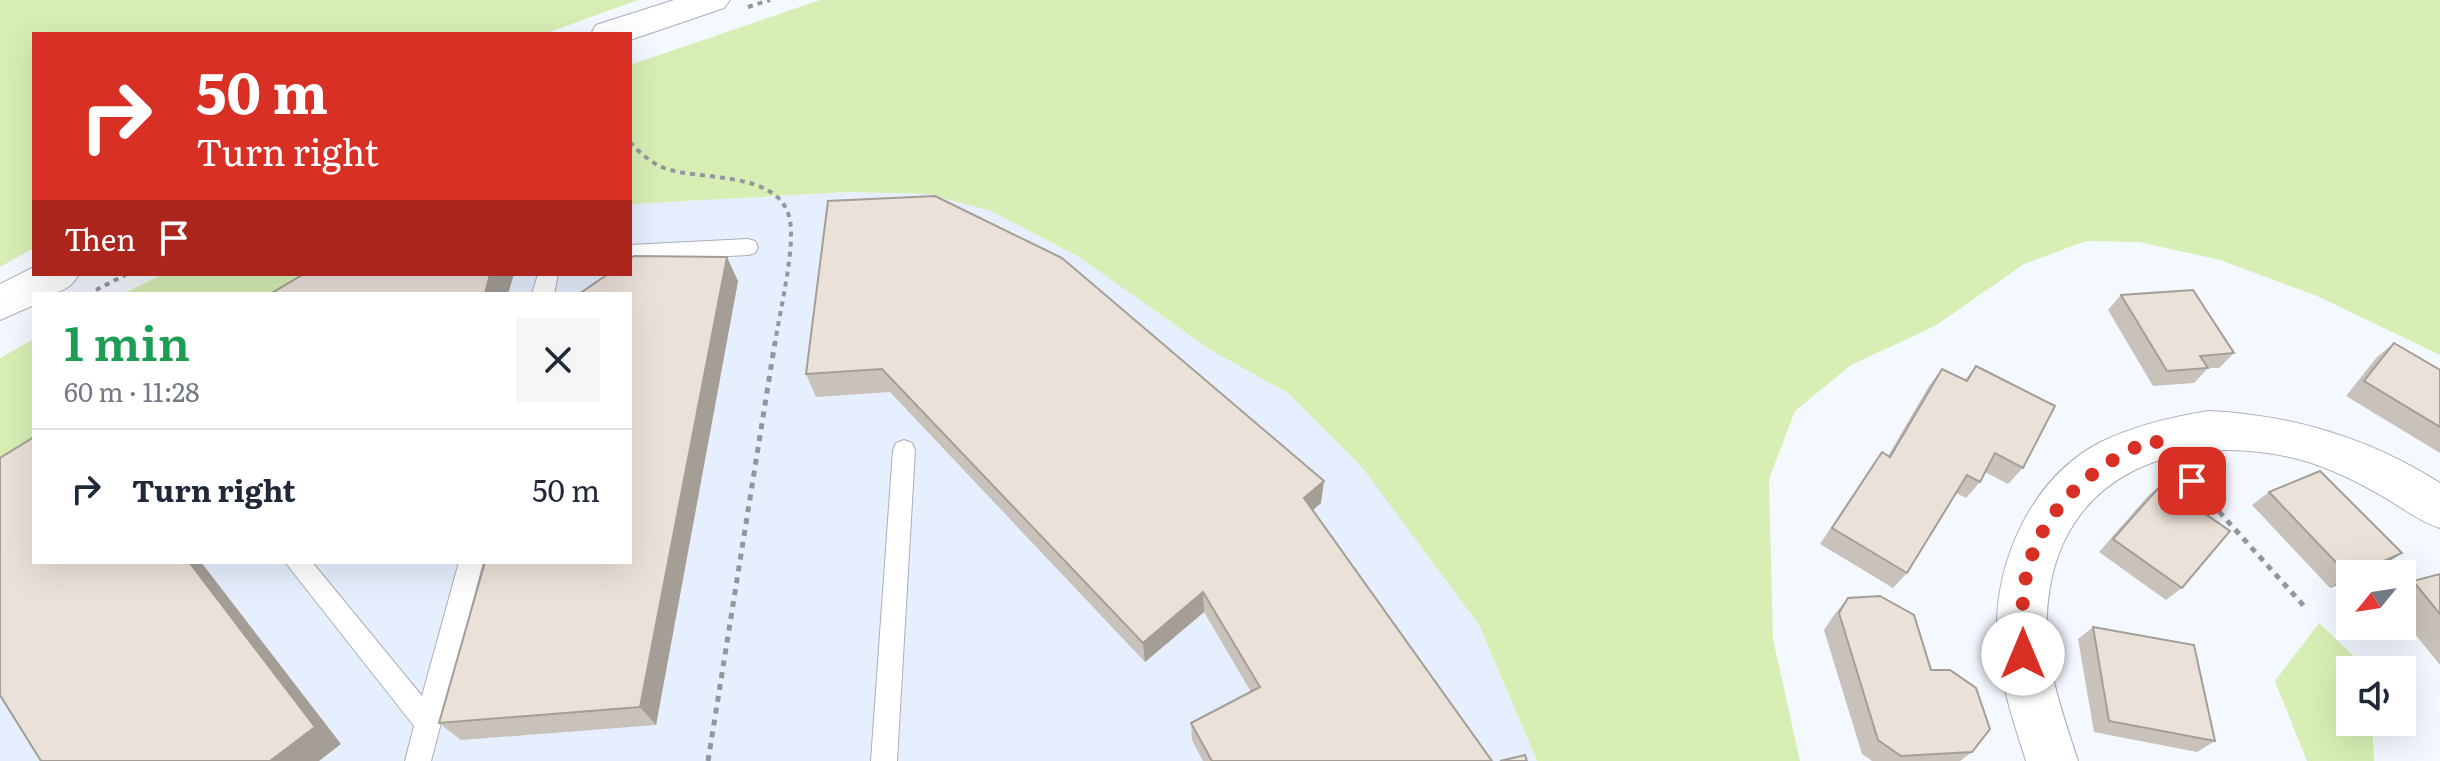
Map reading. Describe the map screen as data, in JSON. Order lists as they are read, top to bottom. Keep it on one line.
{"north":"bottom left","page":{"turn":["50 m","Turn right"],"then":"Then","heading":["1 min","60 m · 11:28"],"list":[{"name":"Turn right","value":"50 m"}]}}
